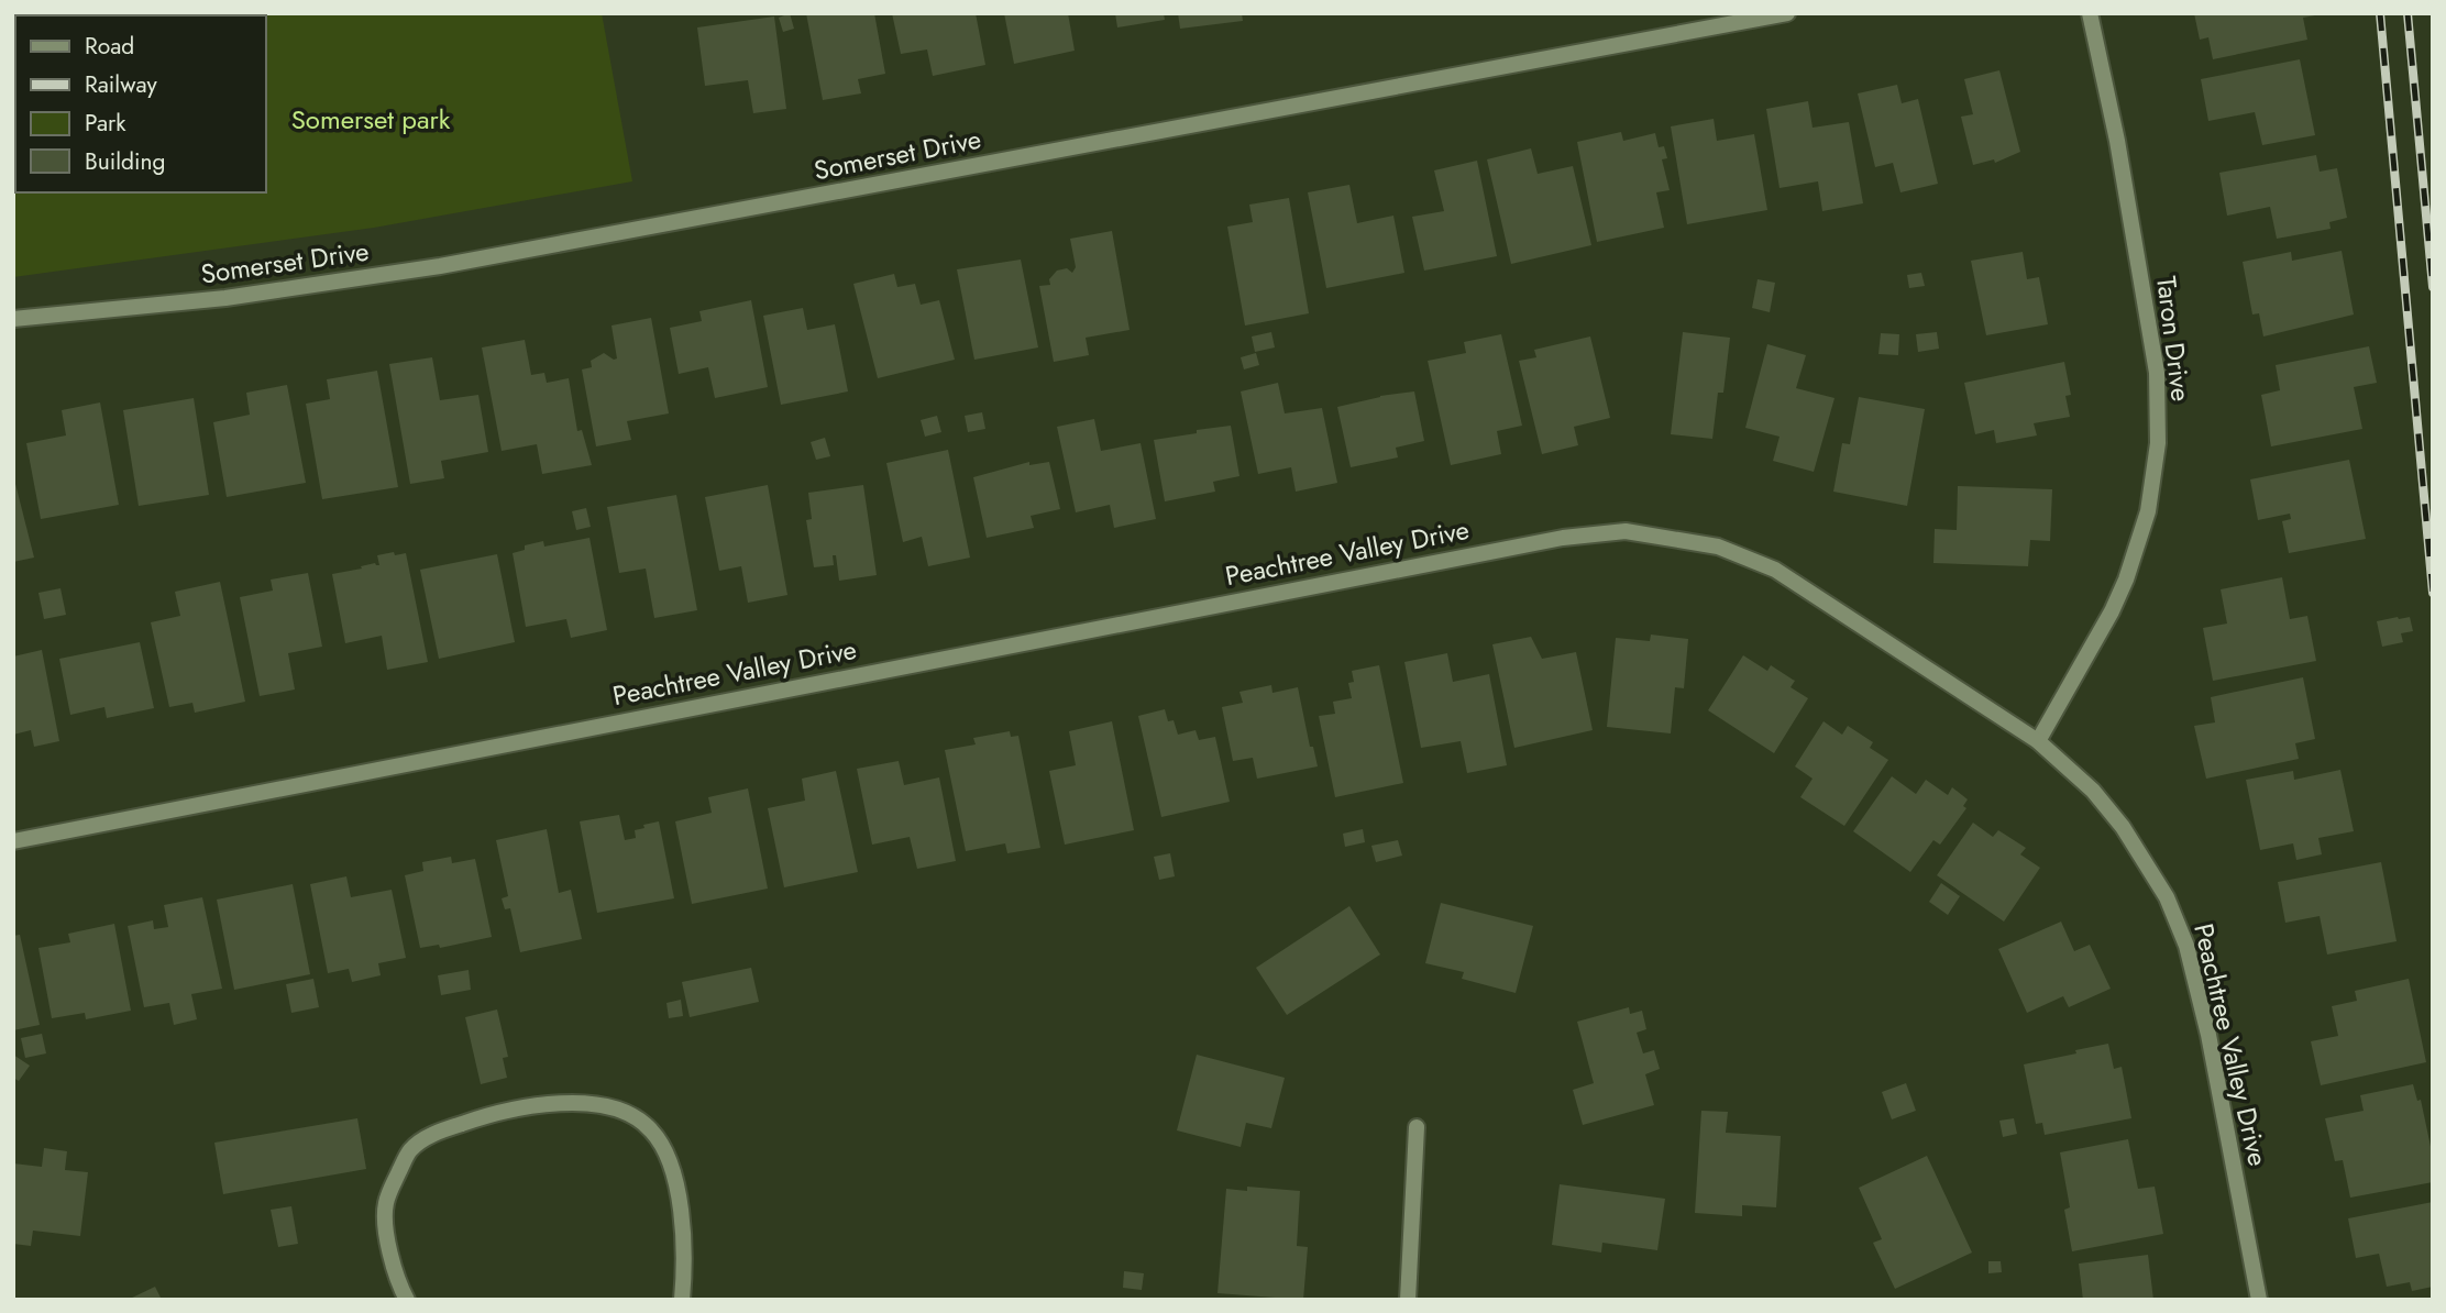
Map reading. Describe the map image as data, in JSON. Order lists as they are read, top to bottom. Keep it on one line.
{"streets":{"street":["Somerset Drive","Taron Drive","Peachtree Valley Drive"]},"crossings":[["Taron Drive","Peachtree Valley Drive"]],"parks":["Somerset park"],"legend":["Road","Railway","Park","Building"]}
